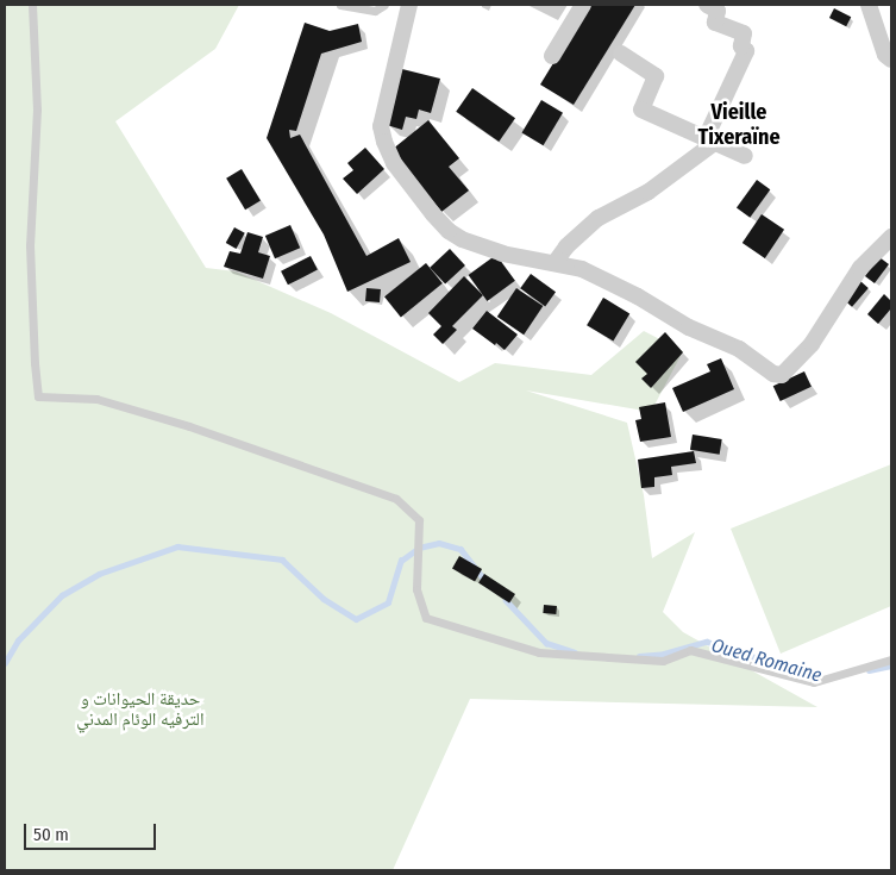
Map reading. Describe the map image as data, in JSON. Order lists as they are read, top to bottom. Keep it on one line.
{"districts":["Vieille Tixeraïne"],"water":["Oued Romaine"],"parks":["حديقة الحيوانات و الترفيه الوئام المدني"],"scale_bar":"50 m"}
